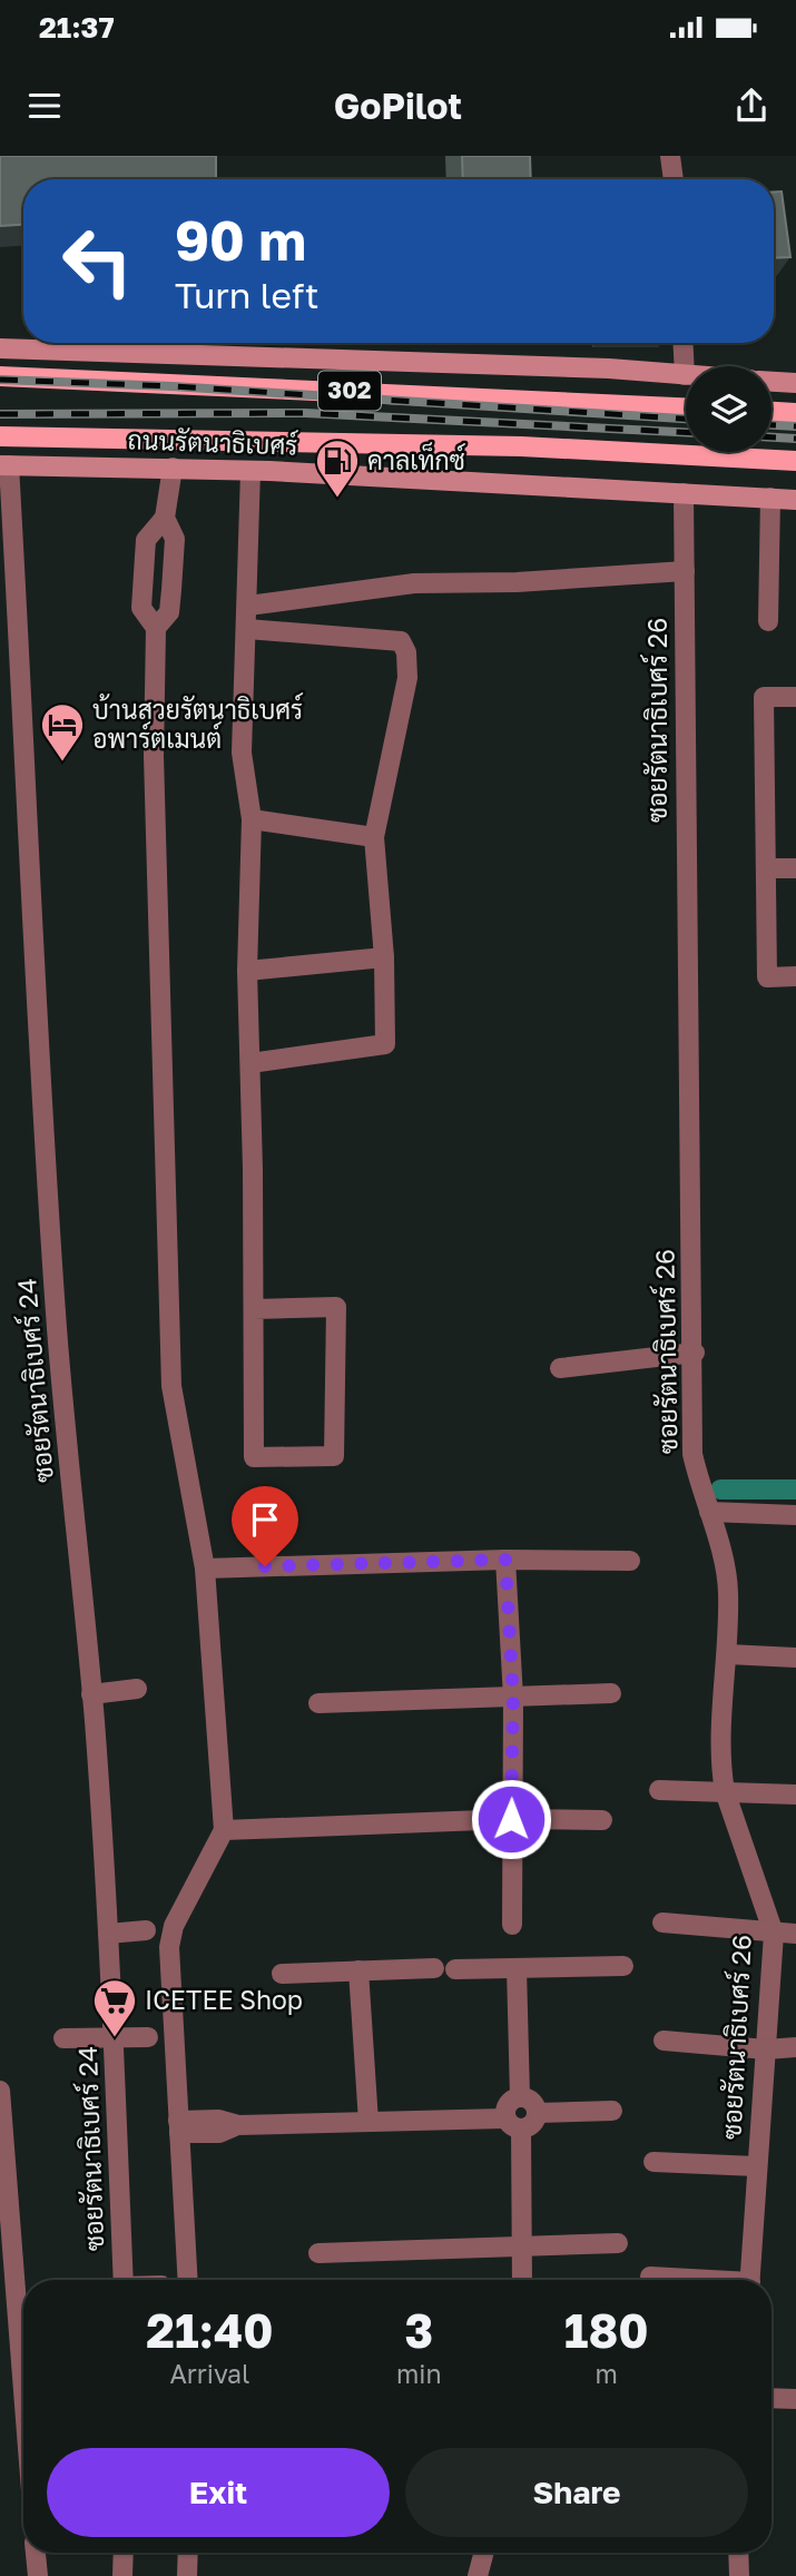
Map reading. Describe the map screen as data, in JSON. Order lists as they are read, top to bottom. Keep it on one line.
{"streets":{"main road":["302","ถนนรัตนาธิเบศร์"],"street":["ซอยรัตนาธิเบศร์ 26","ซอยรัตนาธิเบศร์ 24"]},"crossings":[["ถนนรัตนาธิเบศร์","ซอยรัตนาธิเบศร์ 26"],["ถนนรัตนาธิเบศร์","ซอยรัตนาธิเบศร์ 24"]],"places":{"fuel station":["คาลเท็กซ์"],"hotel":["บ้านสวยรัตนาธิเบศร์ อพาร์ตเมนต์"],"supermarket":["ICETEE Shop"]},"page":{"status":"21:37","header":"GoPilot","turn":["90 m","Turn left"],"eta":["21:40","Arrival","3","min","180","m"],"buttons":["Exit","Share"]}}
